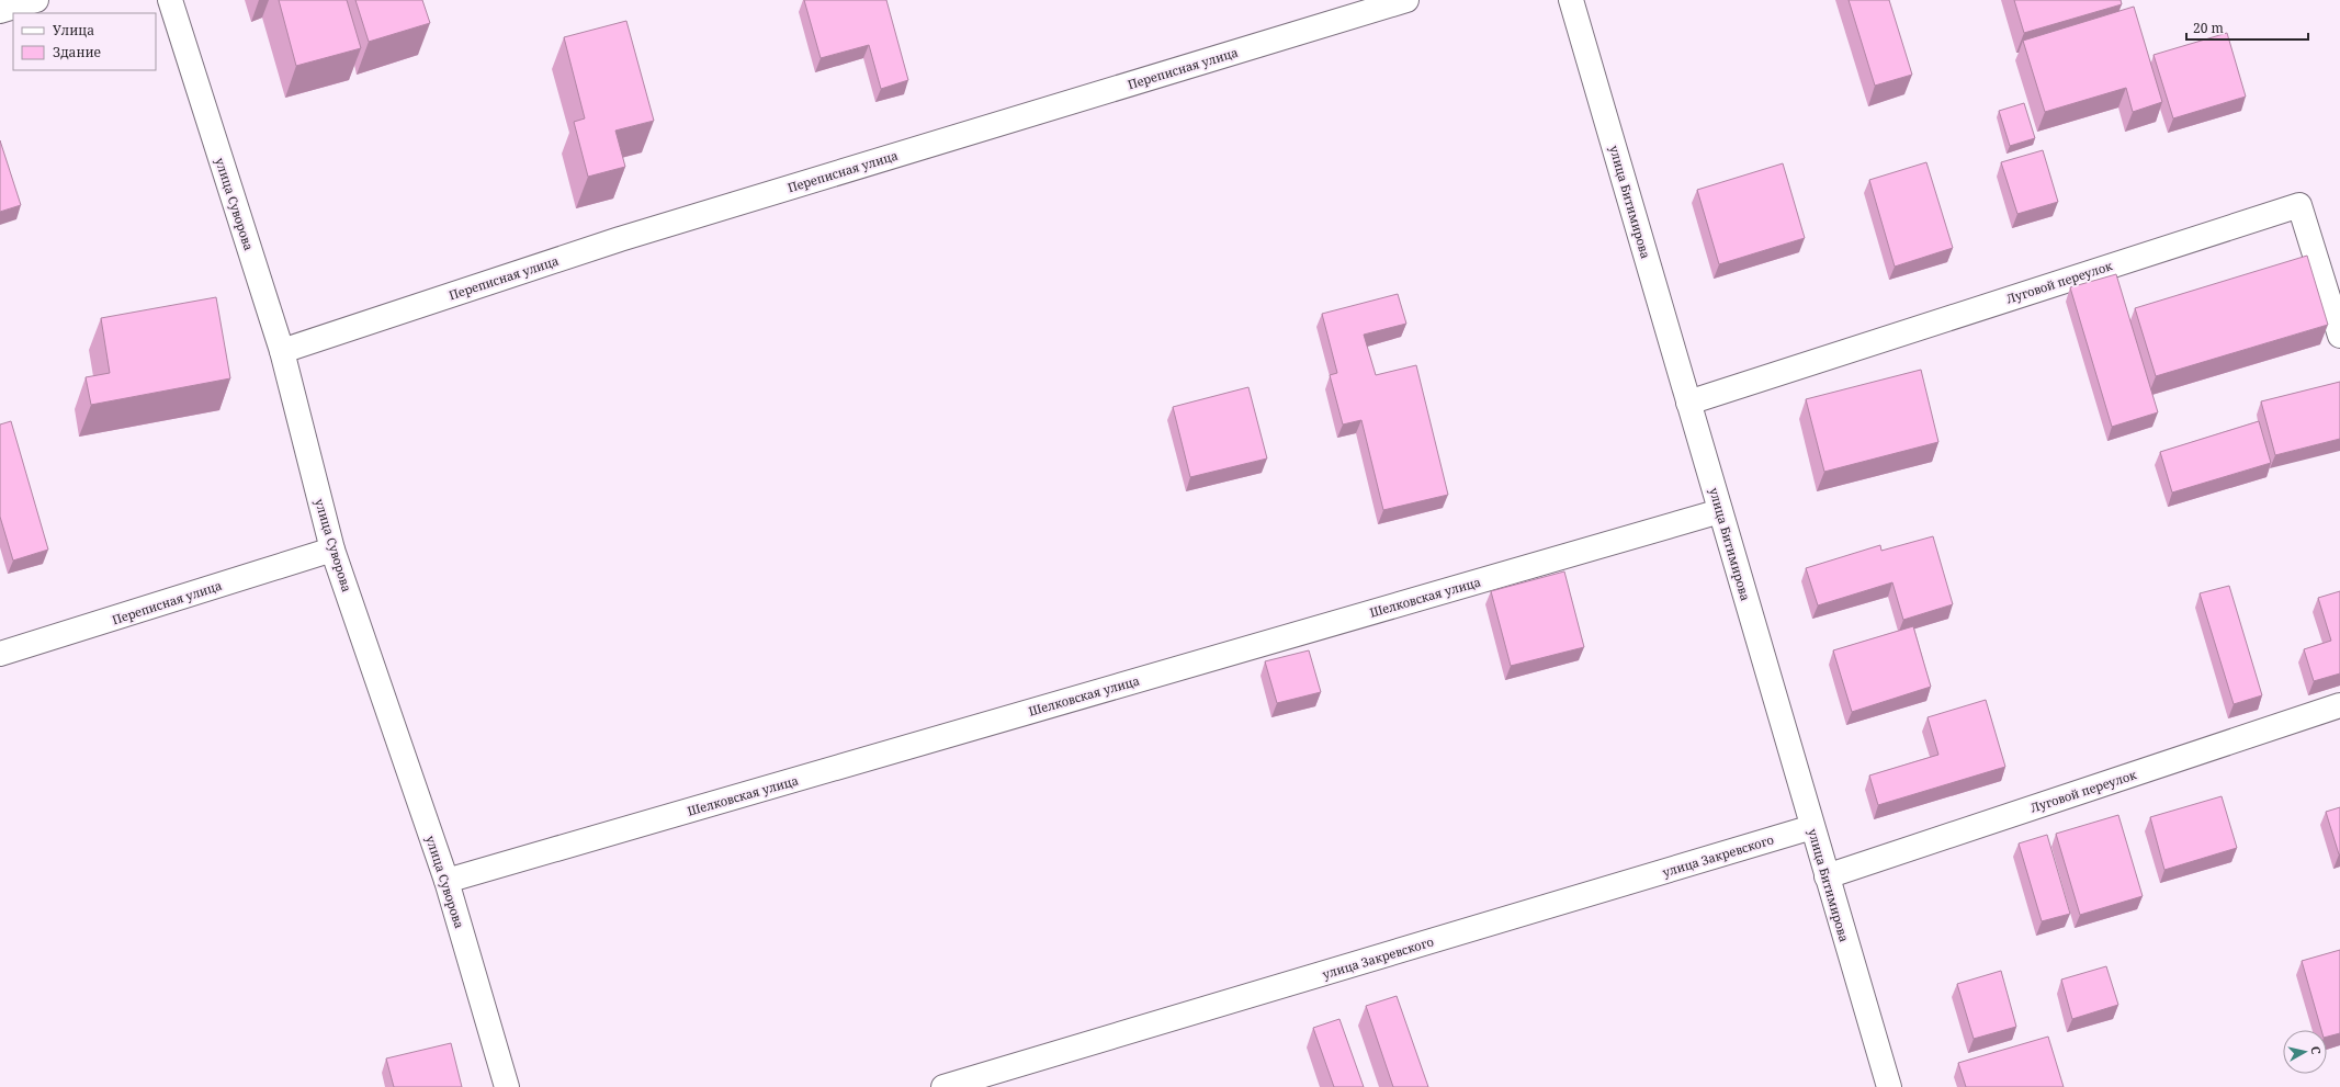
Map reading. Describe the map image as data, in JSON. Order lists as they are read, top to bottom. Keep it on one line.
{"streets":{"street":["Переписная улица","улица Битимирова","улица Суворова","Луговой переулок","Шелковская улица","улица Закревского"]},"crossings":[["Переписная улица","улица Суворова"],["улица Битимирова","Луговой переулок"],["улица Битимирова","Шелковская улица"],["улица Битимирова","улица Закревского"],["улица Суворова","Шелковская улица"]],"legend":["Улица","Здание"],"scale_bar":"20 m","north":"right"}
